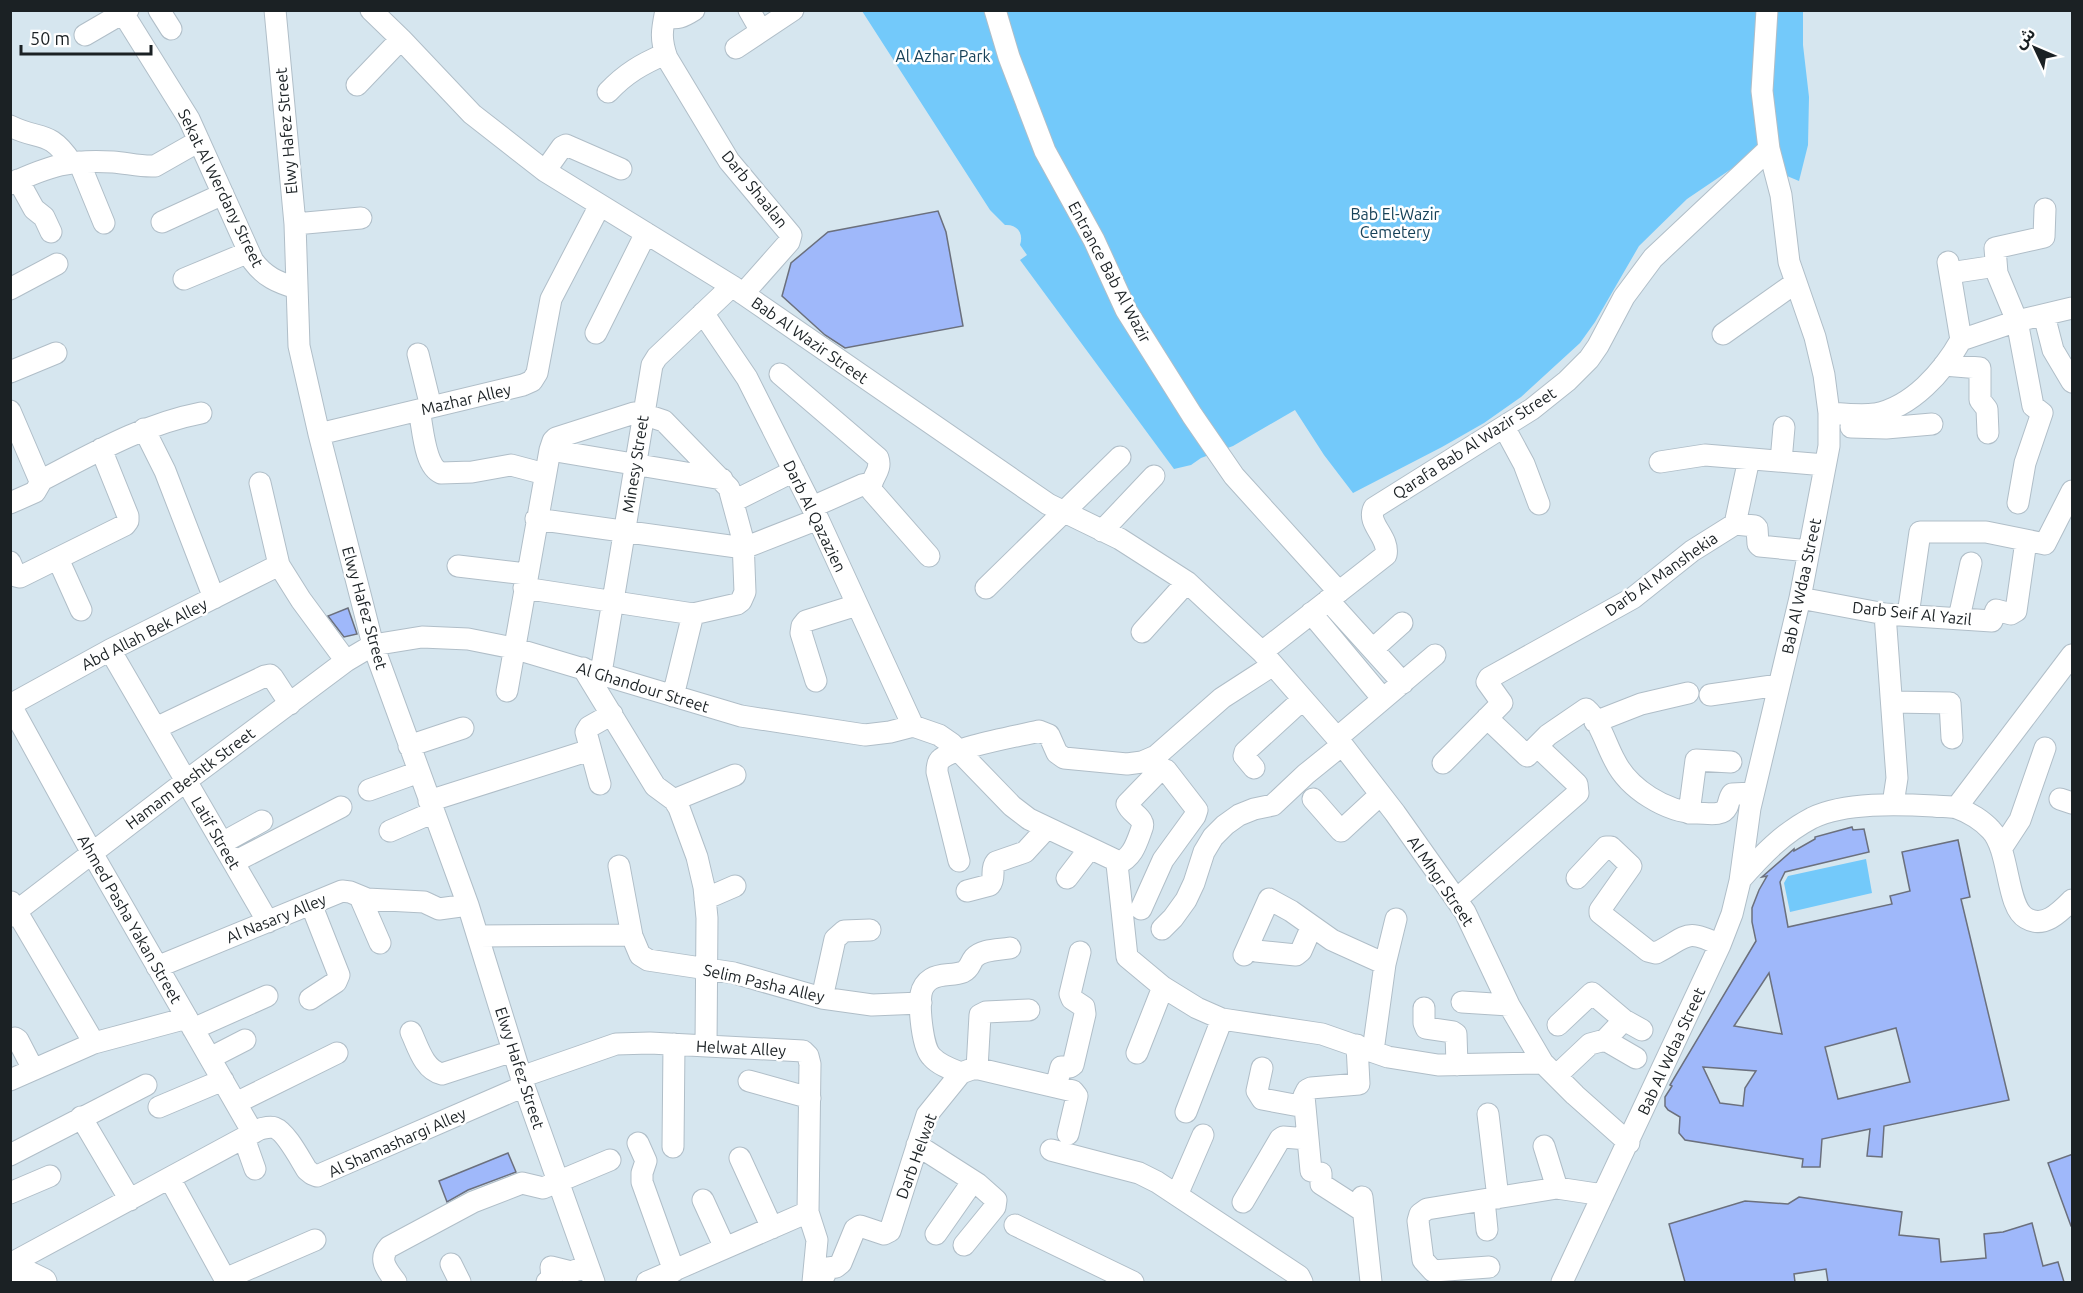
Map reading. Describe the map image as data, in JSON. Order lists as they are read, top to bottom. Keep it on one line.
{"streets":{"street":["Elwy Hafez Street","Sekat Al Werdany Street","Darb Shaalan","Entrance Bab Al Wazir","Bab Al Wazir Street","Mazhar Alley","Qarafa Bab Al Wazir Street","Minesy Street","Darb Al Qazazien","Darb Al Manshekia","Bab Al Wdaa Street","Darb Seif Al Yazil","Abd Allah Bek Alley","Al Ghandour Street","Hamam Beshtk Street","Latif Street","Al Mhgr Street","Al Nasary Alley","Ahmed Pasha Yakan Street","Selim Pasha Alley","Helwat Alley","Al Shamashargi Alley","Darb Helwat"]},"crossings":[["Elwy Hafez Street","Sekat Al Werdany Street"],["Elwy Hafez Street","Mazhar Alley"],["Elwy Hafez Street","Al Ghandour Street"],["Elwy Hafez Street","Hamam Beshtk Street"],["Elwy Hafez Street","Al Nasary Alley"],["Elwy Hafez Street","Helwat Alley"],["Elwy Hafez Street","Al Shamashargi Alley"],["Darb Shaalan","Bab Al Wazir Street"],["Darb Shaalan","Minesy Street"],["Entrance Bab Al Wazir","Qarafa Bab Al Wazir Street"],["Bab Al Wazir Street","Mazhar Alley"],["Bab Al Wazir Street","Minesy Street"],["Bab Al Wazir Street","Al Mhgr Street"],["Qarafa Bab Al Wazir Street","Bab Al Wdaa Street"],["Minesy Street","Darb Al Qazazien"],["Minesy Street","Al Ghandour Street"],["Darb Al Qazazien","Al Ghandour Street"],["Darb Al Manshekia","Bab Al Wdaa Street"],["Bab Al Wdaa Street","Darb Seif Al Yazil"],["Bab Al Wdaa Street","Al Mhgr Street"],["Abd Allah Bek Alley","Latif Street"],["Abd Allah Bek Alley","Ahmed Pasha Yakan Street"],["Al Ghandour Street","Hamam Beshtk Street"],["Hamam Beshtk Street","Latif Street"],["Hamam Beshtk Street","Ahmed Pasha Yakan Street"],["Latif Street","Al Nasary Alley"],["Al Nasary Alley","Ahmed Pasha Yakan Street"],["Ahmed Pasha Yakan Street","Al Shamashargi Alley"],["Helwat Alley","Al Shamashargi Alley"]],"parks":["Al Azhar Park","Bab El-Wazir Cemetery"],"scale_bar":"50 m","north":"top left"}
